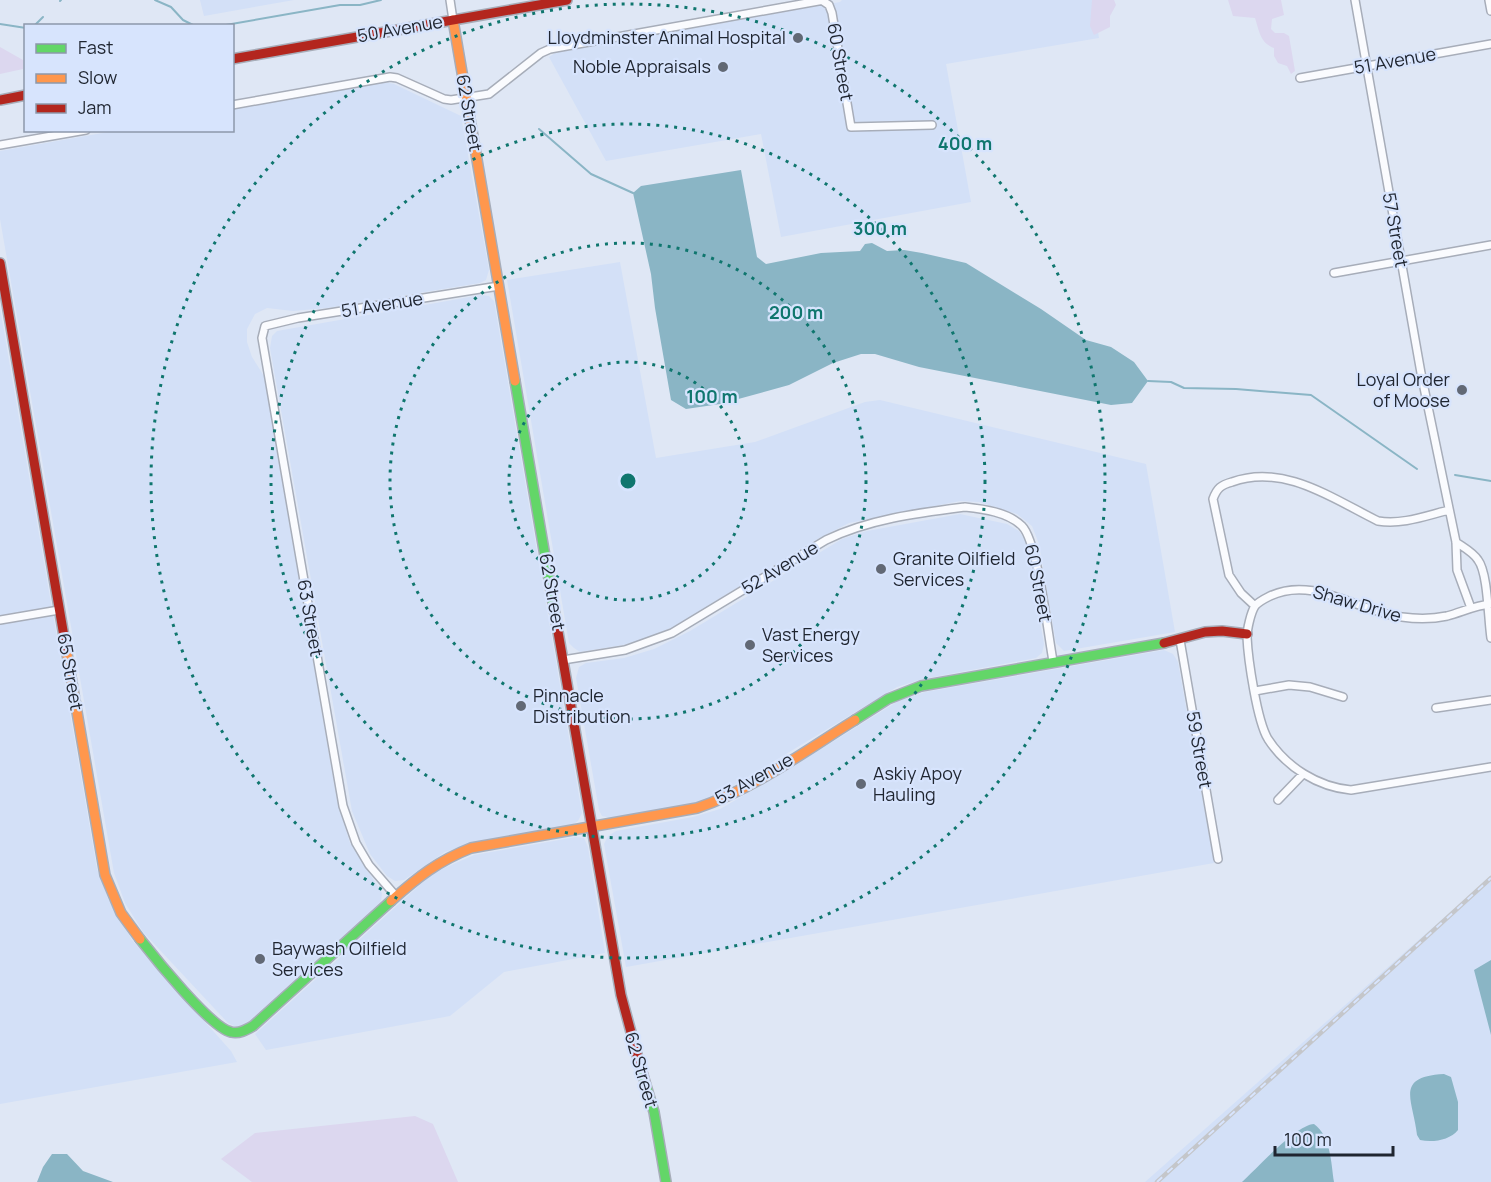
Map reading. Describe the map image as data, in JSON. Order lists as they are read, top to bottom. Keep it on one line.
{"streets":{"street":["50 Avenue","51 Avenue","60 Street","62 Street","57 Street","52 Avenue","Shaw Drive","63 Street","65 Street","59 Street","53 Avenue"]},"crossings":[["50 Avenue","62 Street"],["51 Avenue","62 Street"],["51 Avenue","57 Street"],["51 Avenue","63 Street"],["60 Street","52 Avenue"],["60 Street","53 Avenue"],["62 Street","52 Avenue"],["62 Street","53 Avenue"],["57 Street","Shaw Drive"],["63 Street","53 Avenue"],["65 Street","53 Avenue"],["59 Street","53 Avenue"]],"places":["Lloydminster Animal Hospital","Noble Appraisals","Loyal Order of Moose","Granite Oilfield Services","Vast Energy Services","Pinnacle Distribution","Askiy Apoy Hauling","Baywash Oilfield Services"],"legend":["Fast","Slow","Jam"],"scale_bar":"100 m","rings":["400 m","300 m","200 m","100 m"]}
